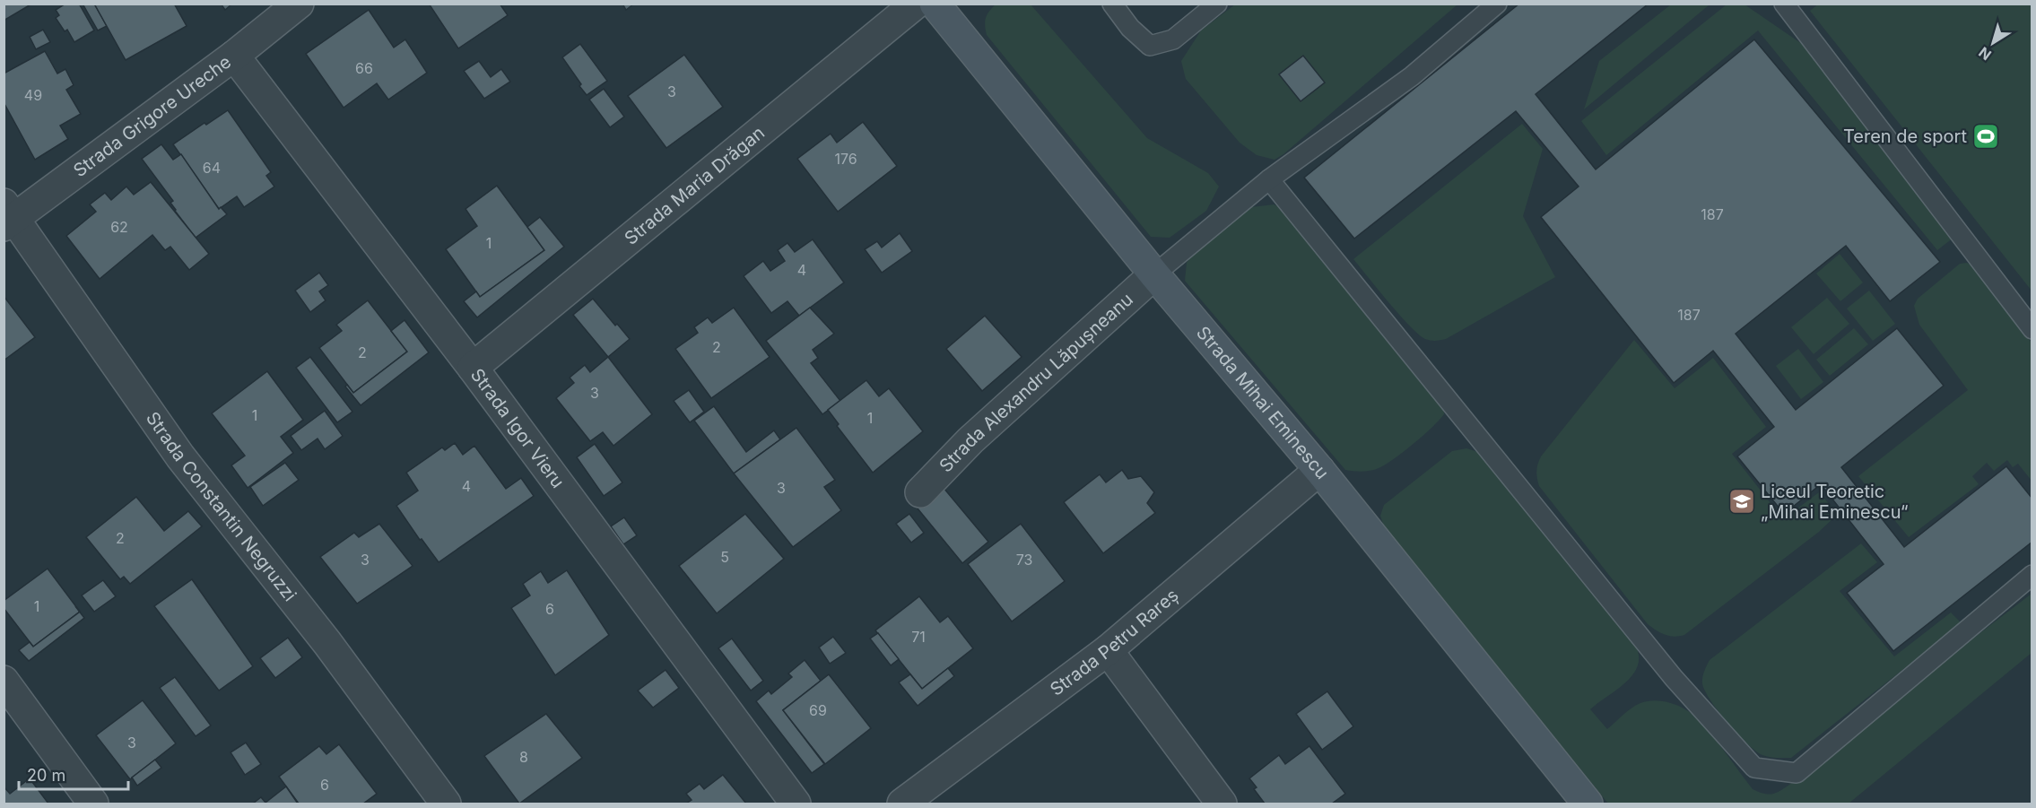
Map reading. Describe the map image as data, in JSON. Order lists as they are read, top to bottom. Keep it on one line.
{"streets":{"main road":["Strada Mihai Eminescu"],"street":["Strada Grigore Ureche","Strada Maria Drăgan","Strada Alexandru Lăpușneanu","Strada Igor Vieru","Strada Constantin Negruzzi","Strada Petru Rareș"]},"crossings":[["Strada Grigore Ureche","Strada Igor Vieru"],["Strada Grigore Ureche","Strada Constantin Negruzzi"],["Strada Maria Drăgan","Strada Igor Vieru"],["Strada Alexandru Lăpușneanu","Strada Mihai Eminescu"],["Strada Mihai Eminescu","Strada Petru Rareș"]],"places":{"sports":["Teren de sport"],"school or university":["Liceul Teoretic „Mihai Eminescu“"]},"house_numbers":["66","3","49","176","64","187","62","1","4","187","2","2","3","1","1","4","3","2","5","3","73","1","6","71","69","3","8","6"],"scale_bar":"20 m","north":"bottom left"}
